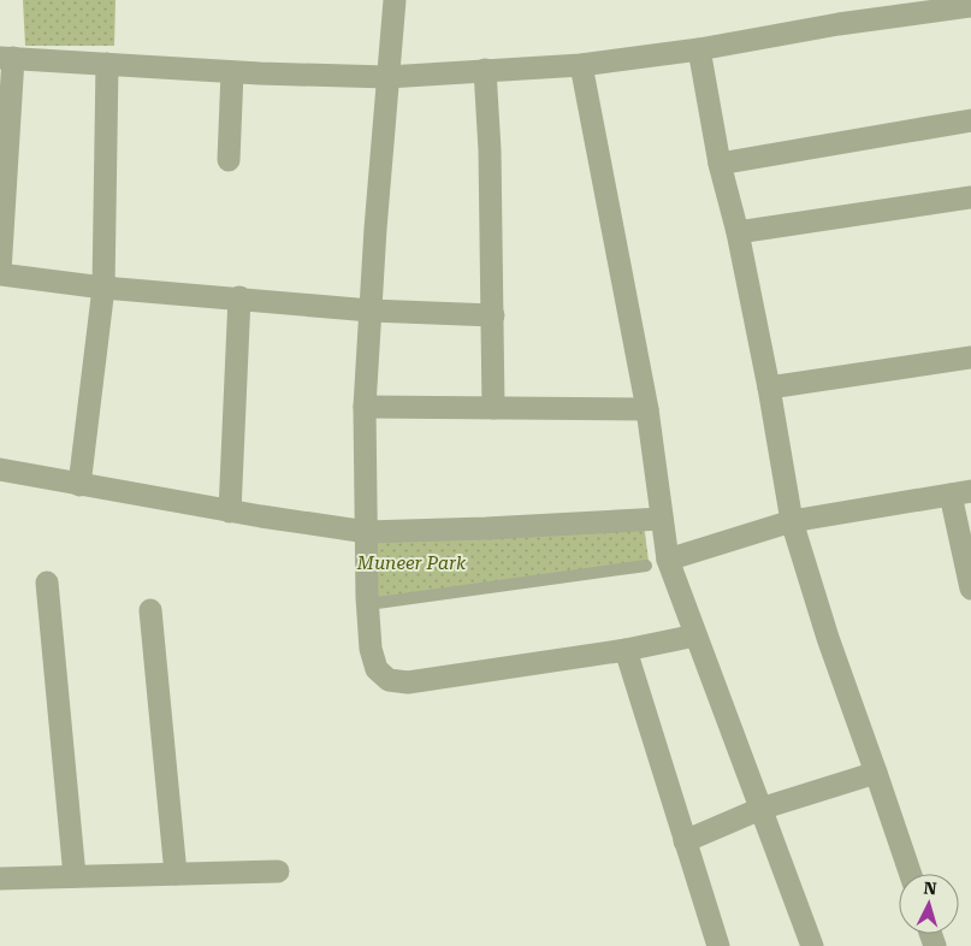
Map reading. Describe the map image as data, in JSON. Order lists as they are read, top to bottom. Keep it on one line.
{"parks":["Muneer Park"],"north":"top"}
